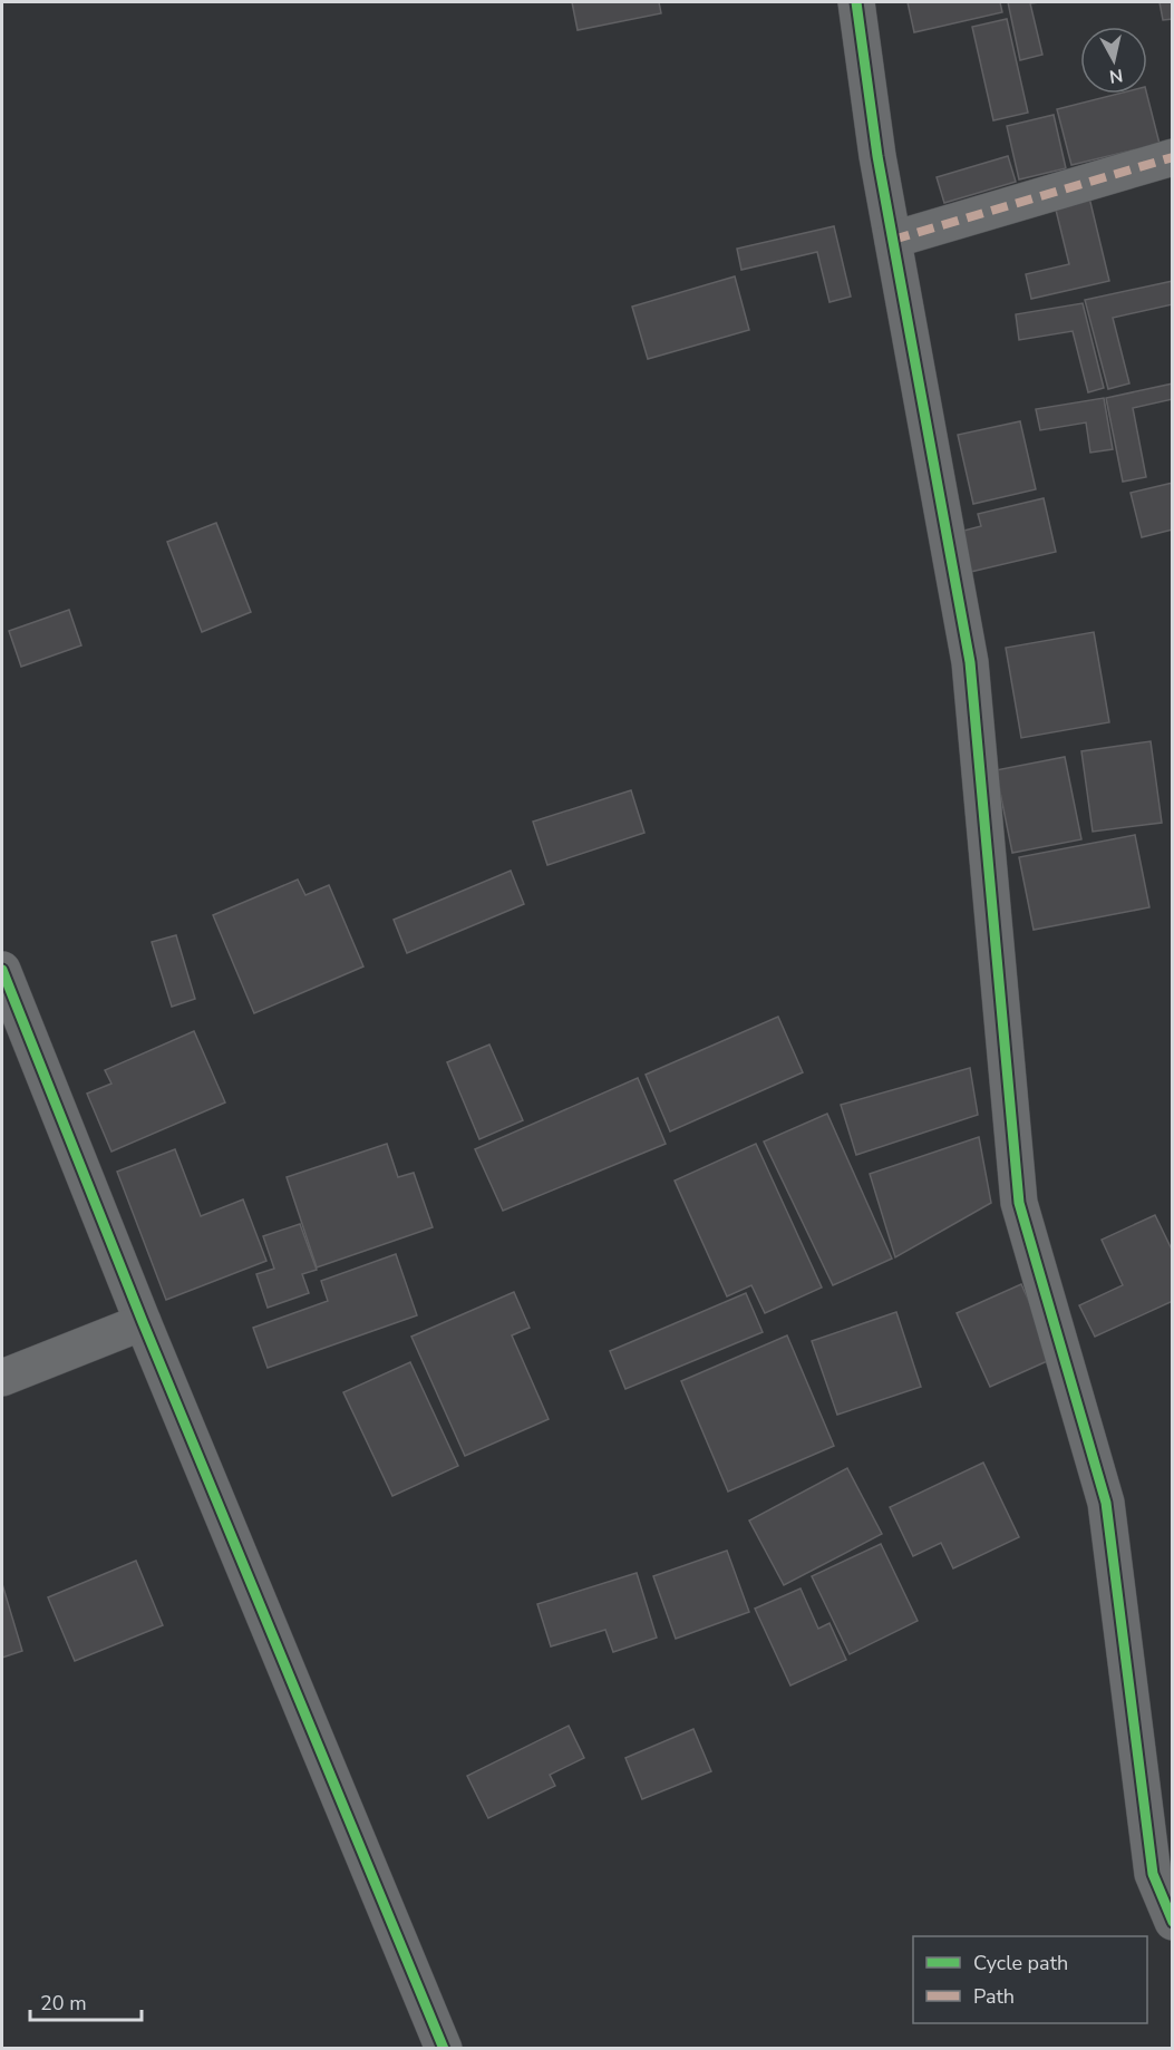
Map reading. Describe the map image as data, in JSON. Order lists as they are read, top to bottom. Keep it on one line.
{"legend":["Cycle path","Path"],"scale_bar":"20 m","north":"bottom"}
